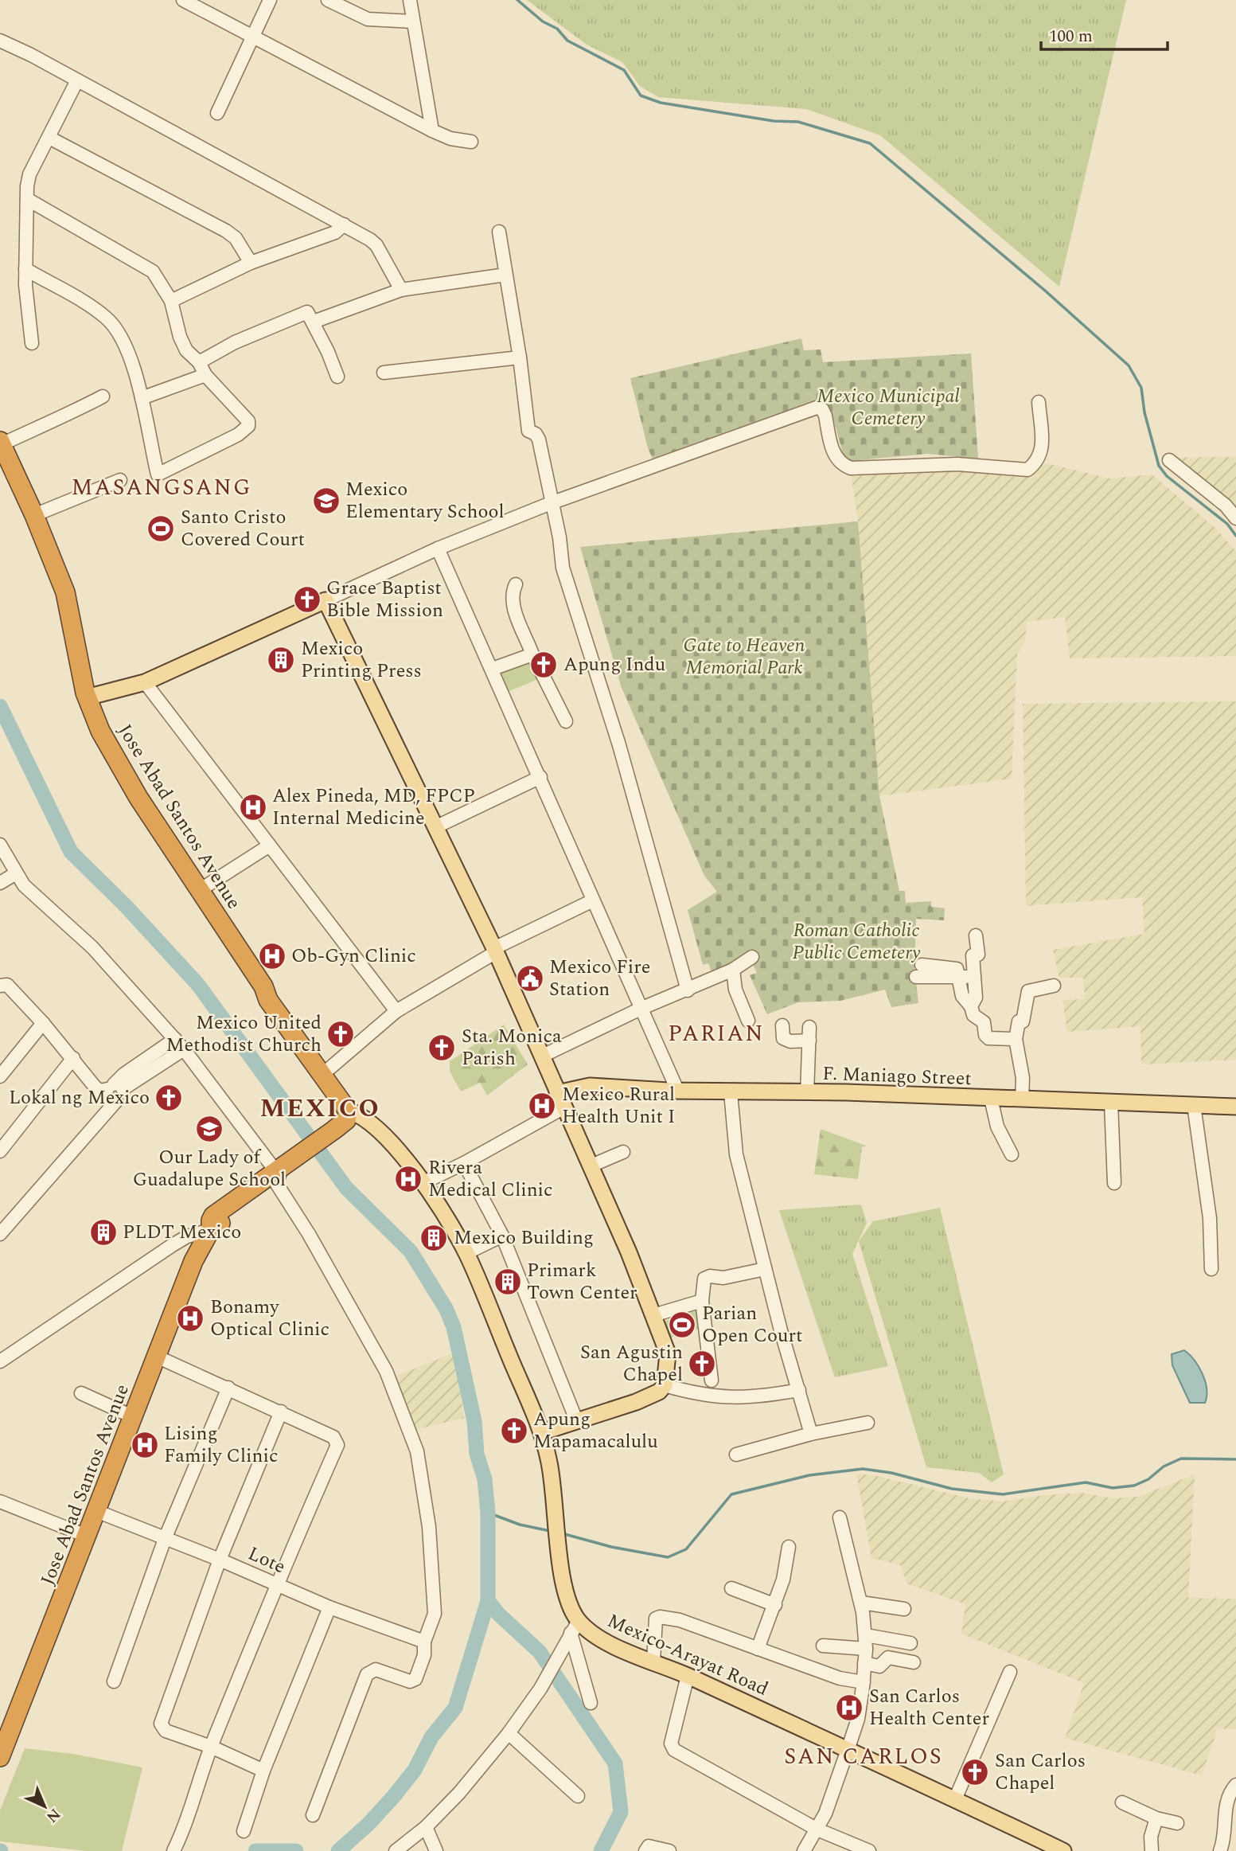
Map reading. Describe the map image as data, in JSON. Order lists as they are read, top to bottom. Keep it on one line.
{"streets":{"highway":["Jose Abad Santos Avenue"],"main road":["F. Maniago Street","Mexico-Arayat Road"],"street":["Lote"]},"crossings":[["Jose Abad Santos Avenue","Lote"],["Jose Abad Santos Avenue","Mexico-Arayat Road"]],"districts":["MASANGSANG","PARIAN","MEXICO","SAN CARLOS"],"parks":["Mexico Municipal Cemetery","Gate to Heaven Memorial Park","Roman Catholic Public Cemetery"],"places":{"school or university":["Mexico Elementary School","Our Lady of Guadalupe School"],"sports":["Santo Cristo Covered Court","Parian Open Court"],"church":["Grace Baptist Bible Mission","Apung Indu","Mexico United Methodist Church","Sta. Monica Parish","Lokal ng Mexico","San Agustin Chapel","Apung Mapamacalulu","San Carlos Chapel"],"building":["Mexico Printing Press","PLDT Mexico","Mexico Building","Primark Town Center"],"hospital":["Alex Pineda, MD, FPCP Internal Medicine","Ob-Gyn Clinic","Mexico Rural Health Unit I","Rivera Medical Clinic","Bonamy Optical Clinic","Lising Family Clinic","San Carlos Health Center"],"public building":["Mexico Fire Station"]},"scale_bar":"100 m","north":"bottom right"}
